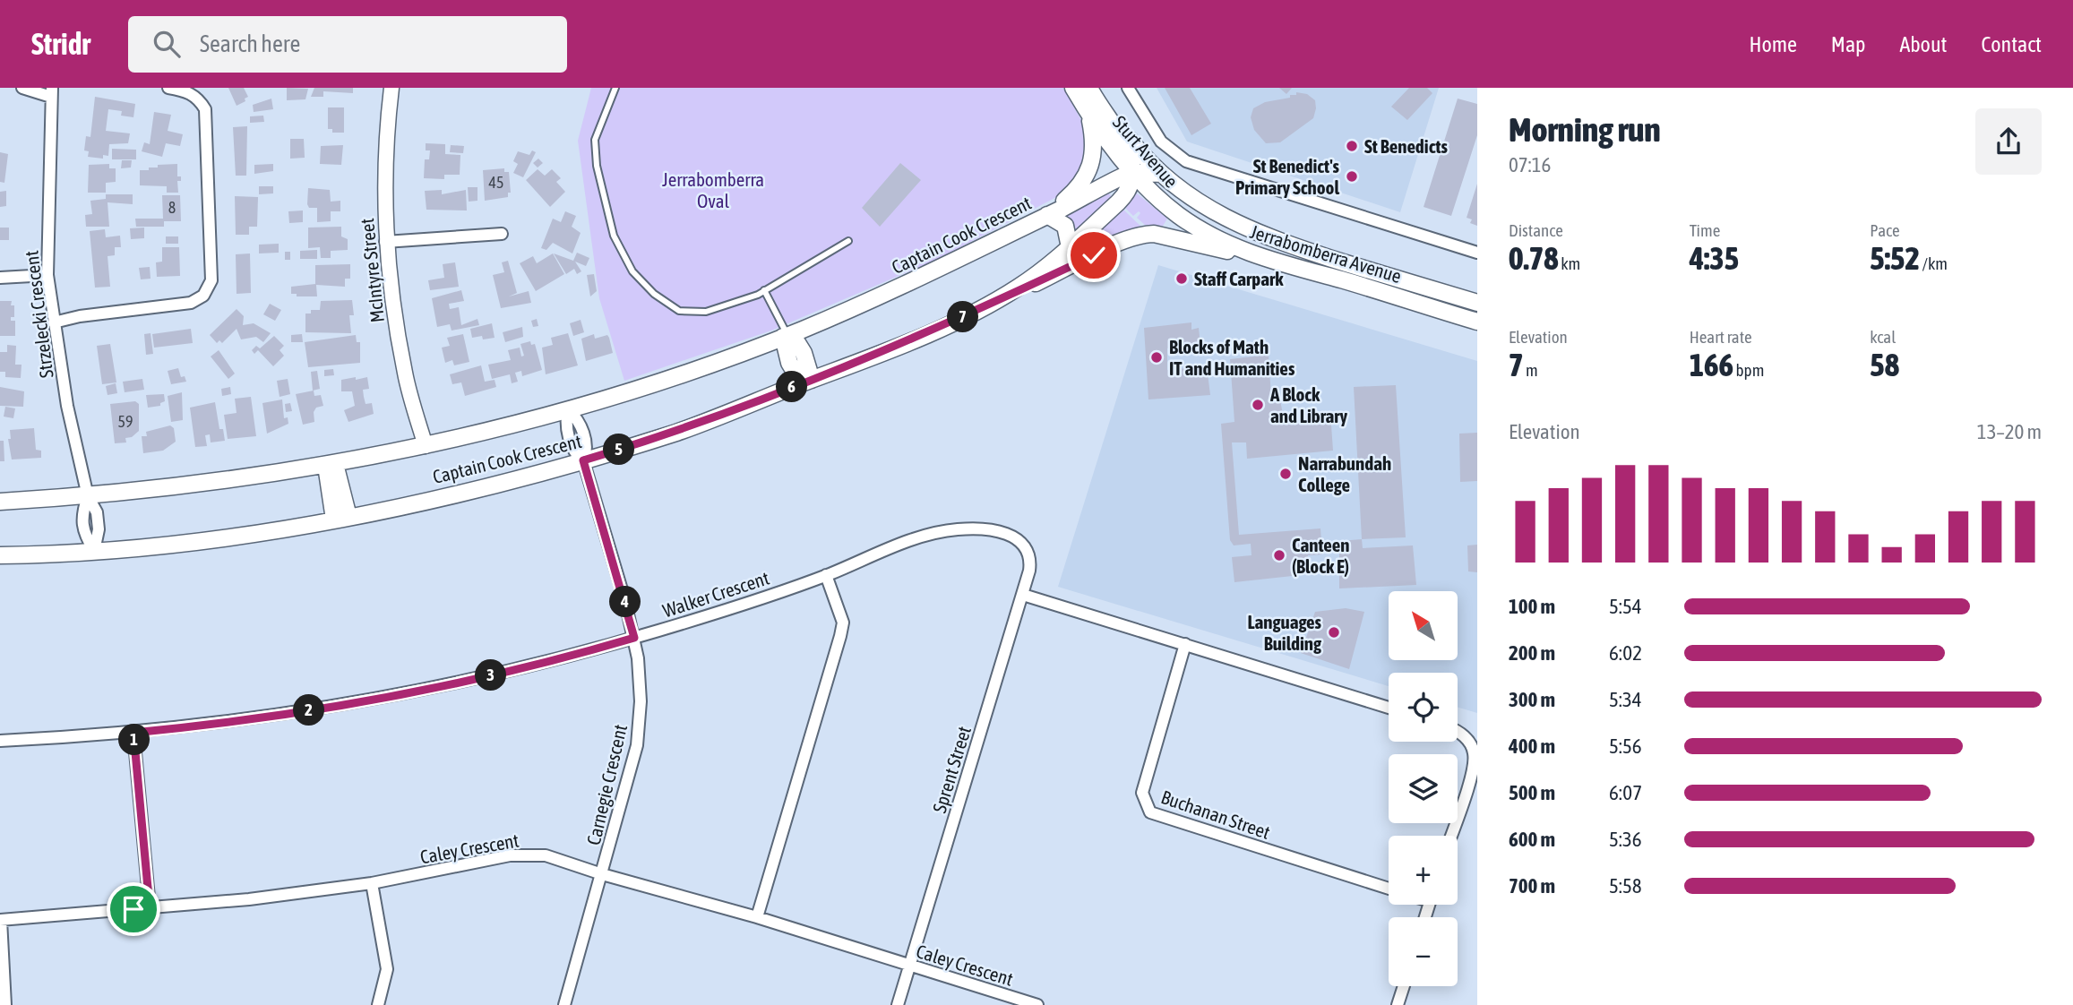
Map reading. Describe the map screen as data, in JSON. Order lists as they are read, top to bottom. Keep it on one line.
{"streets":{"main road":["Sturt Avenue","Captain Cook Crescent","Jerrabomberra Avenue"],"street":["McIntyre Street","Strzelecki Crescent","Walker Crescent","Sprent Street","Carnegie Crescent","Buchanan Street","Caley Crescent"]},"crossings":[["Sturt Avenue","Captain Cook Crescent"],["Sturt Avenue","Jerrabomberra Avenue"],["Captain Cook Crescent","McIntyre Street"],["Captain Cook Crescent","Strzelecki Crescent"],["Captain Cook Crescent","Carnegie Crescent"],["Walker Crescent","Sprent Street"],["Walker Crescent","Carnegie Crescent"],["Sprent Street","Caley Crescent"],["Carnegie Crescent","Caley Crescent"]],"parks":["Jerrabomberra Oval"],"places":["St Benedicts","St Benedict's Primary School","Staff Carpark","Blocks of Math IT and Humanities","A Block and Library","Narrabundah College","Canteen (Block E)","Languages Building"],"house_numbers":["45","8","59"],"north":"top left","page":{"header":"Stridr","search":"Search here","nav":["Home","Map","About","Contact"],"heading":["Morning run","07:16"],"stats":[["Distance","0.78 km"],["Time","4:35"],["Pace","5:52 /km"],["Elevation","7 m"],["Heart rate","166 bpm"],["kcal","58"]],"pins":["7","6","5","4","3","2","1"],"chart":["Elevation","13–20 m"],"list":[{"name":"100 m","note":"5:54"},{"name":"200 m","note":"6:02"},{"name":"300 m","note":"5:34"},{"name":"400 m","note":"5:56"},{"name":"500 m","note":"6:07"},{"name":"600 m","note":"5:36"},{"name":"700 m","note":"5:58"}],"map_buttons":["+","−"]}}
